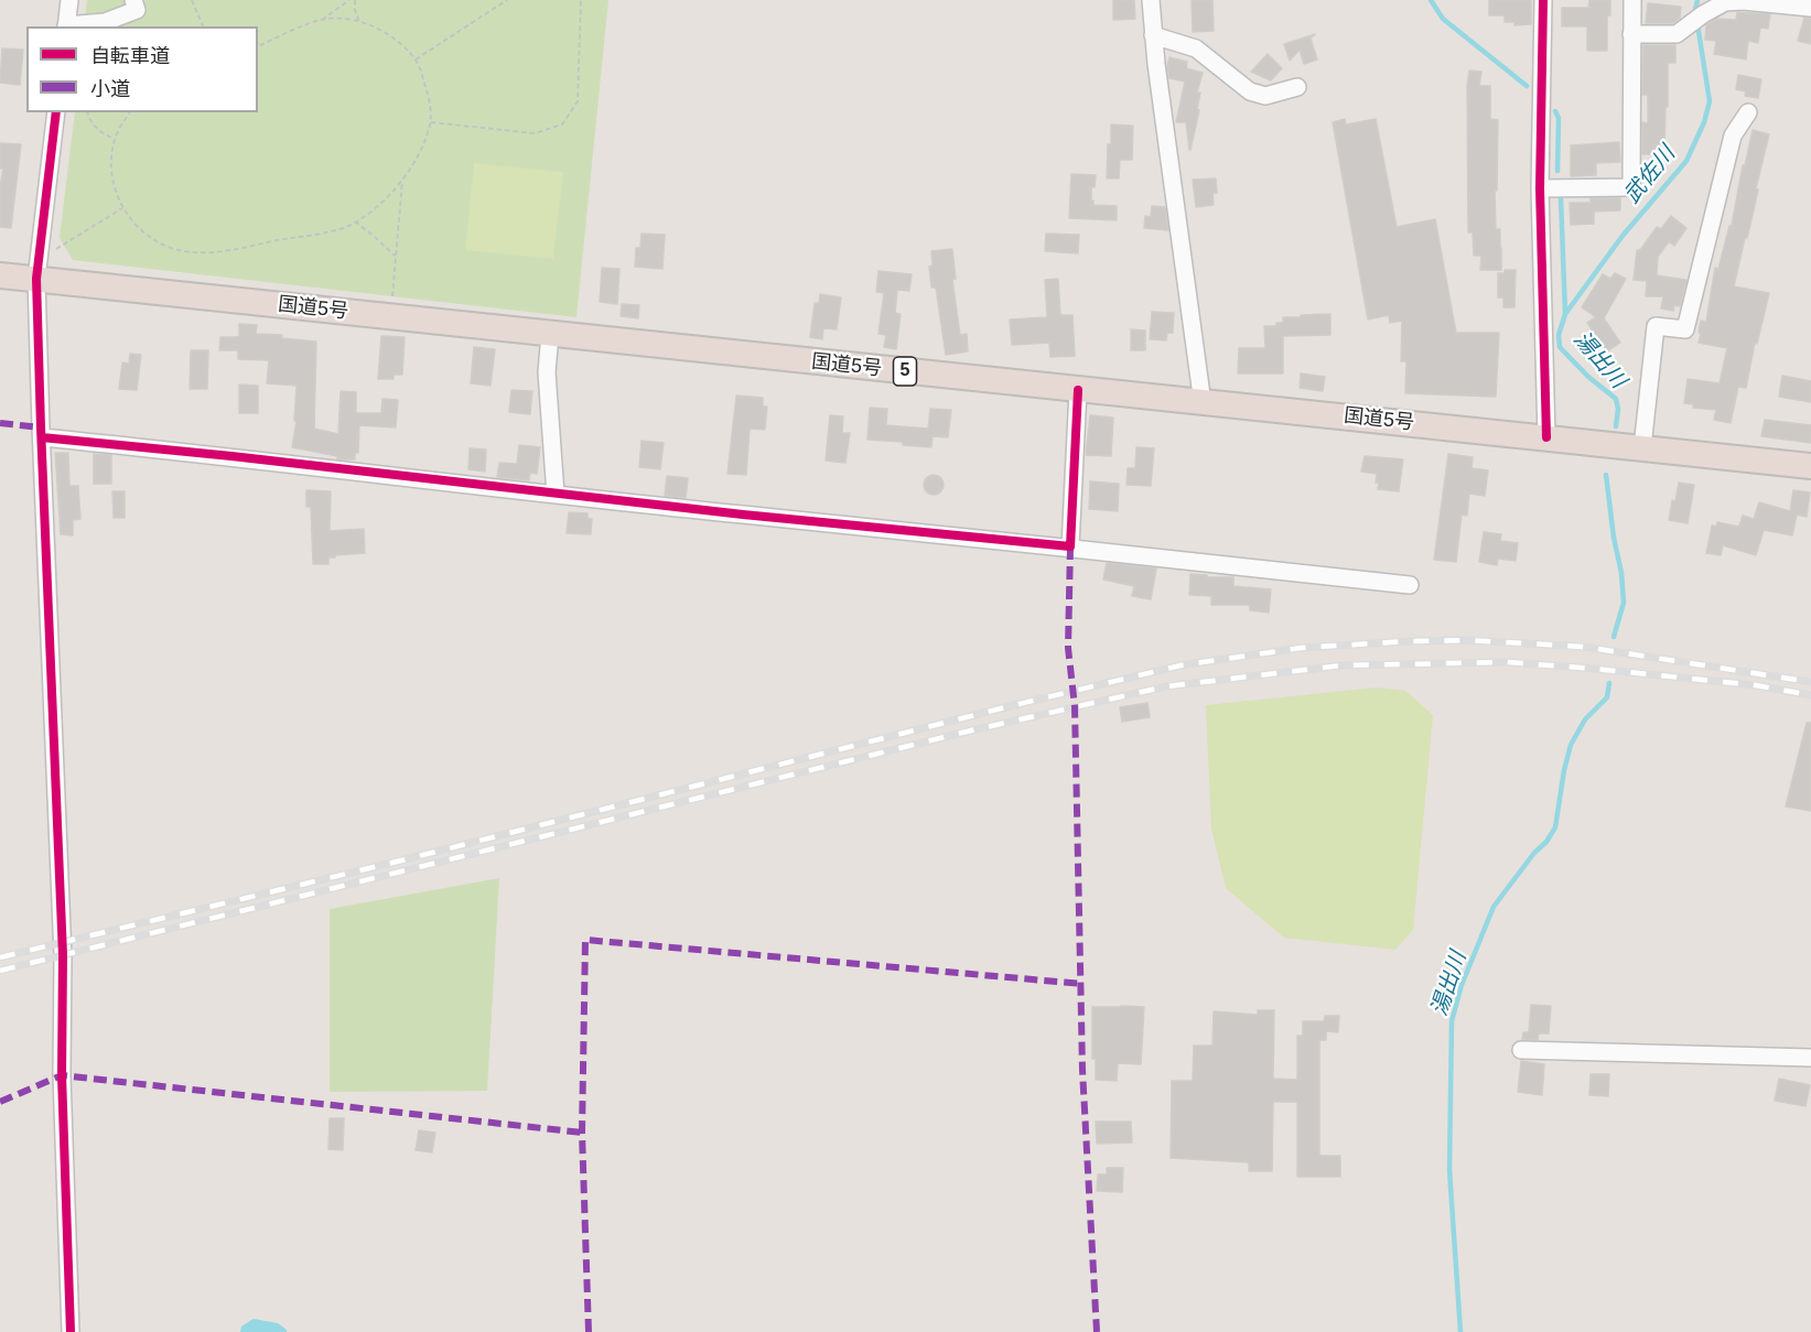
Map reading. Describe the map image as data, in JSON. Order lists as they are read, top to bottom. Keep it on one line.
{"streets":{"highway":["国道5号","5"]},"water":["武佐川","湯出川"],"legend":["自転車道","小道"]}
